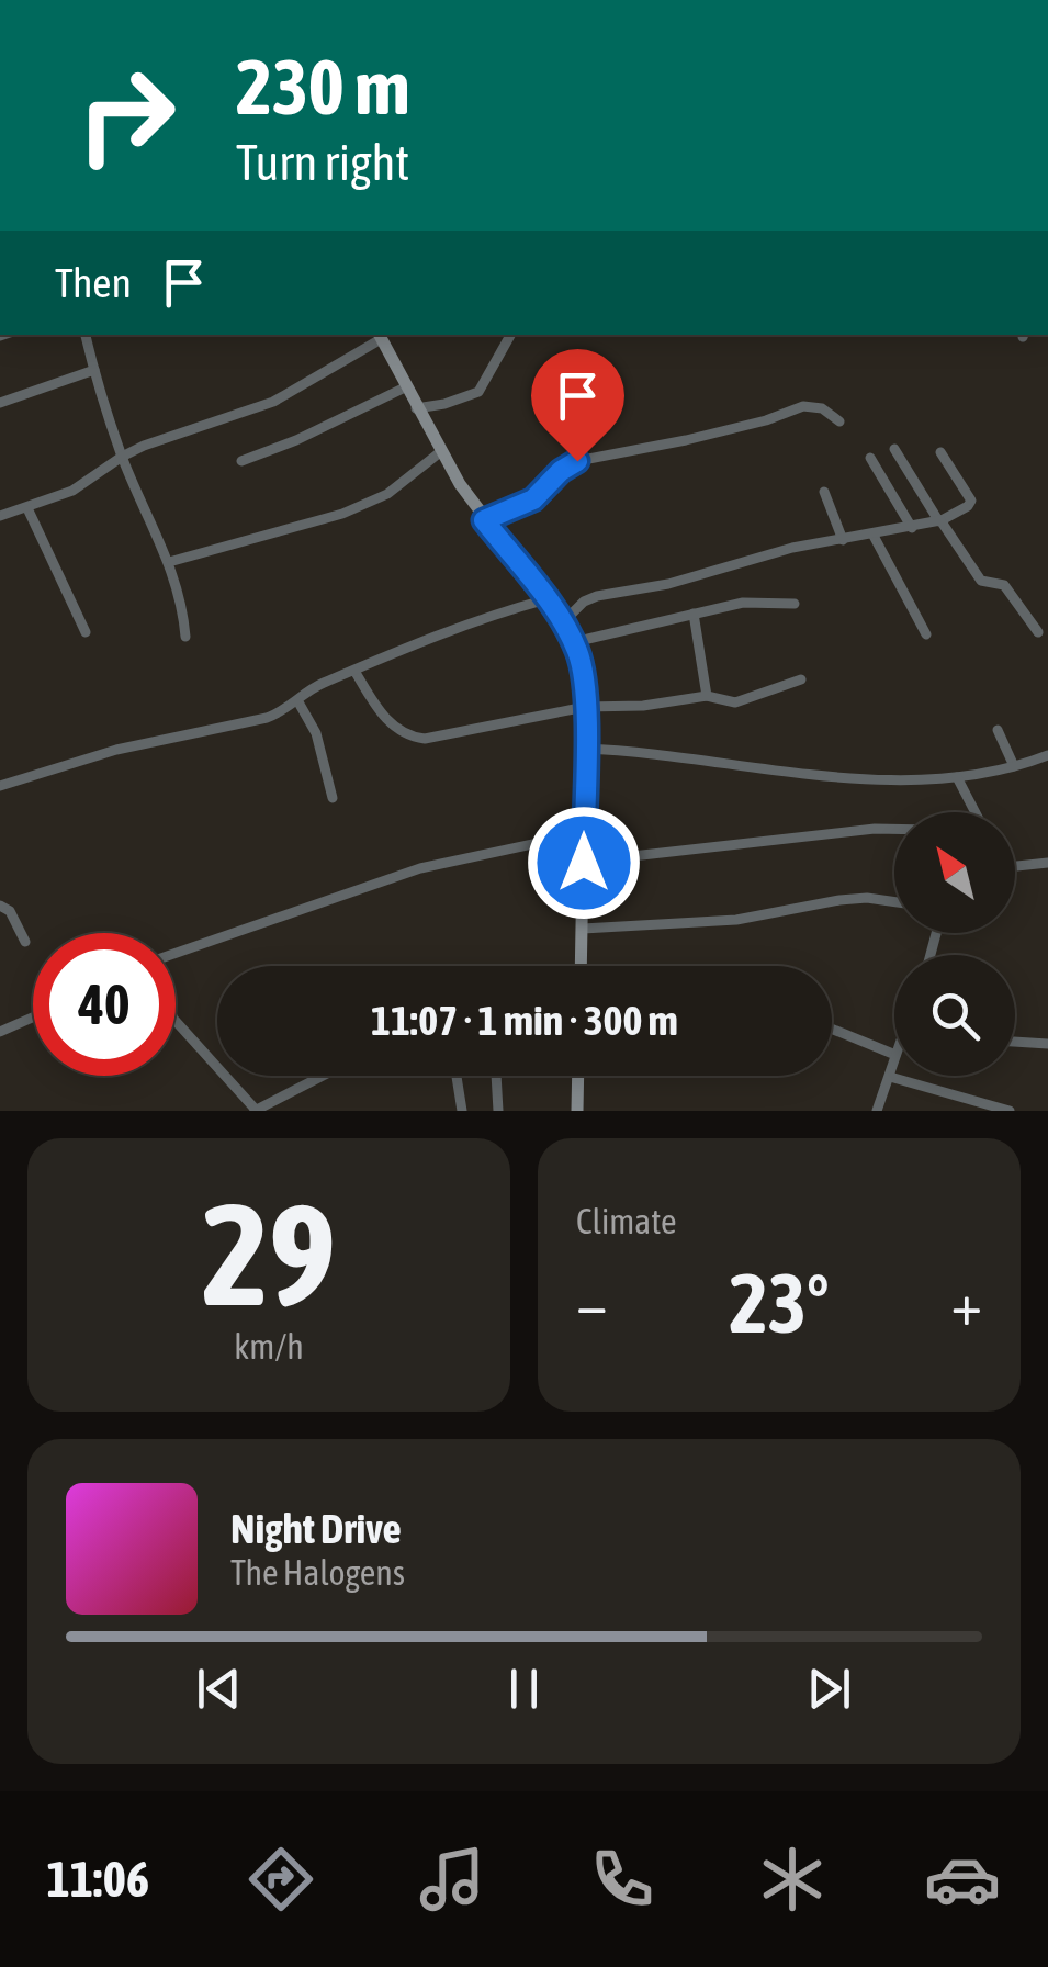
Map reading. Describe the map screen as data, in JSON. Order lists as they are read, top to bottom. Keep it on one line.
{"north":"top left","page":{"turn":["230 m","Turn right"],"then":"Then","limit":"40","trip":"11:07 · 1 min · 300 m","tile":[["29","km/h"],"Climate"],"heat":["−","23°","+"],"song":["Night Drive","The Halogens"],"tabs":"11:06"}}
